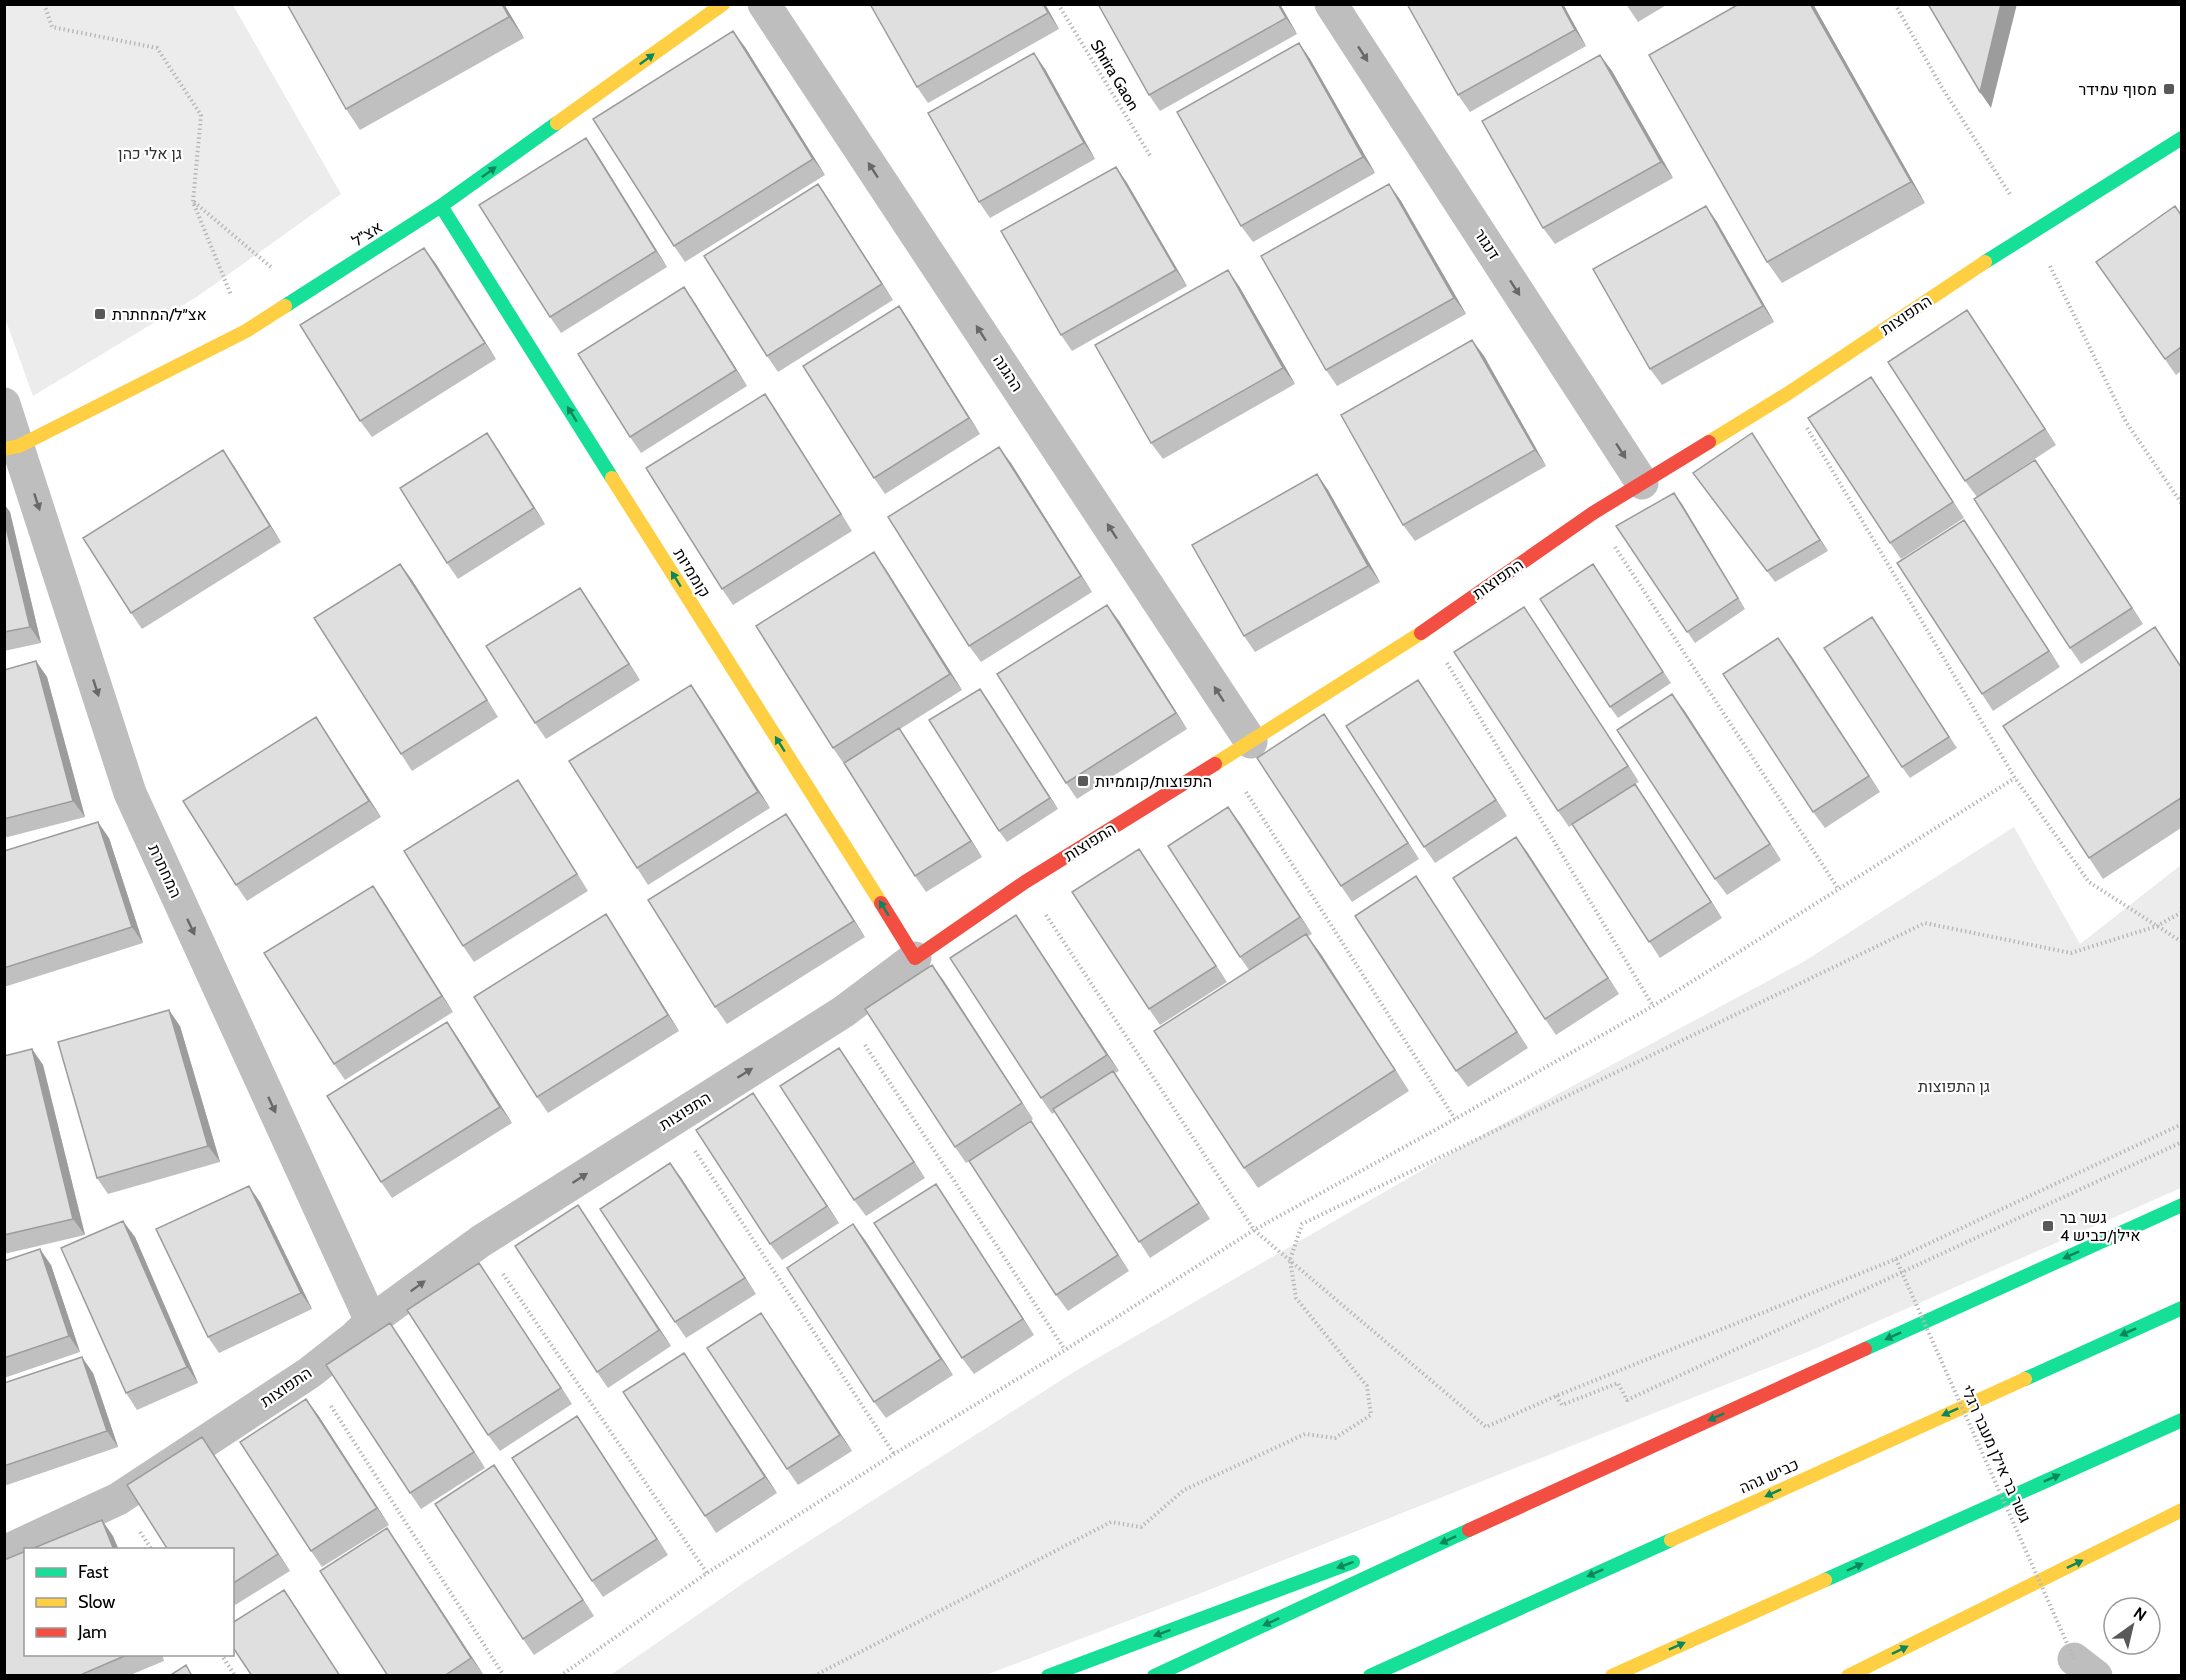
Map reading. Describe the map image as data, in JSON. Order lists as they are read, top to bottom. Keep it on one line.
{"streets":{"main road":["אצ\"ל","התפוצות","קוממיות","כביש גהה"],"street":["דנגור","ההגנה","המחתרת"],"path":["Shrira Gaon","גשר בר אילן מעבר רגלי"]},"crossings":[["אצ\"ל","קוממיות"],["אצ\"ל","המחתרת"],["דנגור","התפוצות"],["התפוצות","ההגנה"],["התפוצות","קוממיות"],["התפוצות","המחתרת"]],"one_way":["אצ\"ל","דנגור","ההגנה","קוממיות","המחתרת"],"parks":["גן אלי כהן","גן התפוצות"],"places":{"transit":["מסוף עמידר","אצ״ל/המחתרת","התפוצות/קוממיות","גשר בר אילן/כביש 4"]},"legend":["Fast","Slow","Jam"],"north":"top right"}
